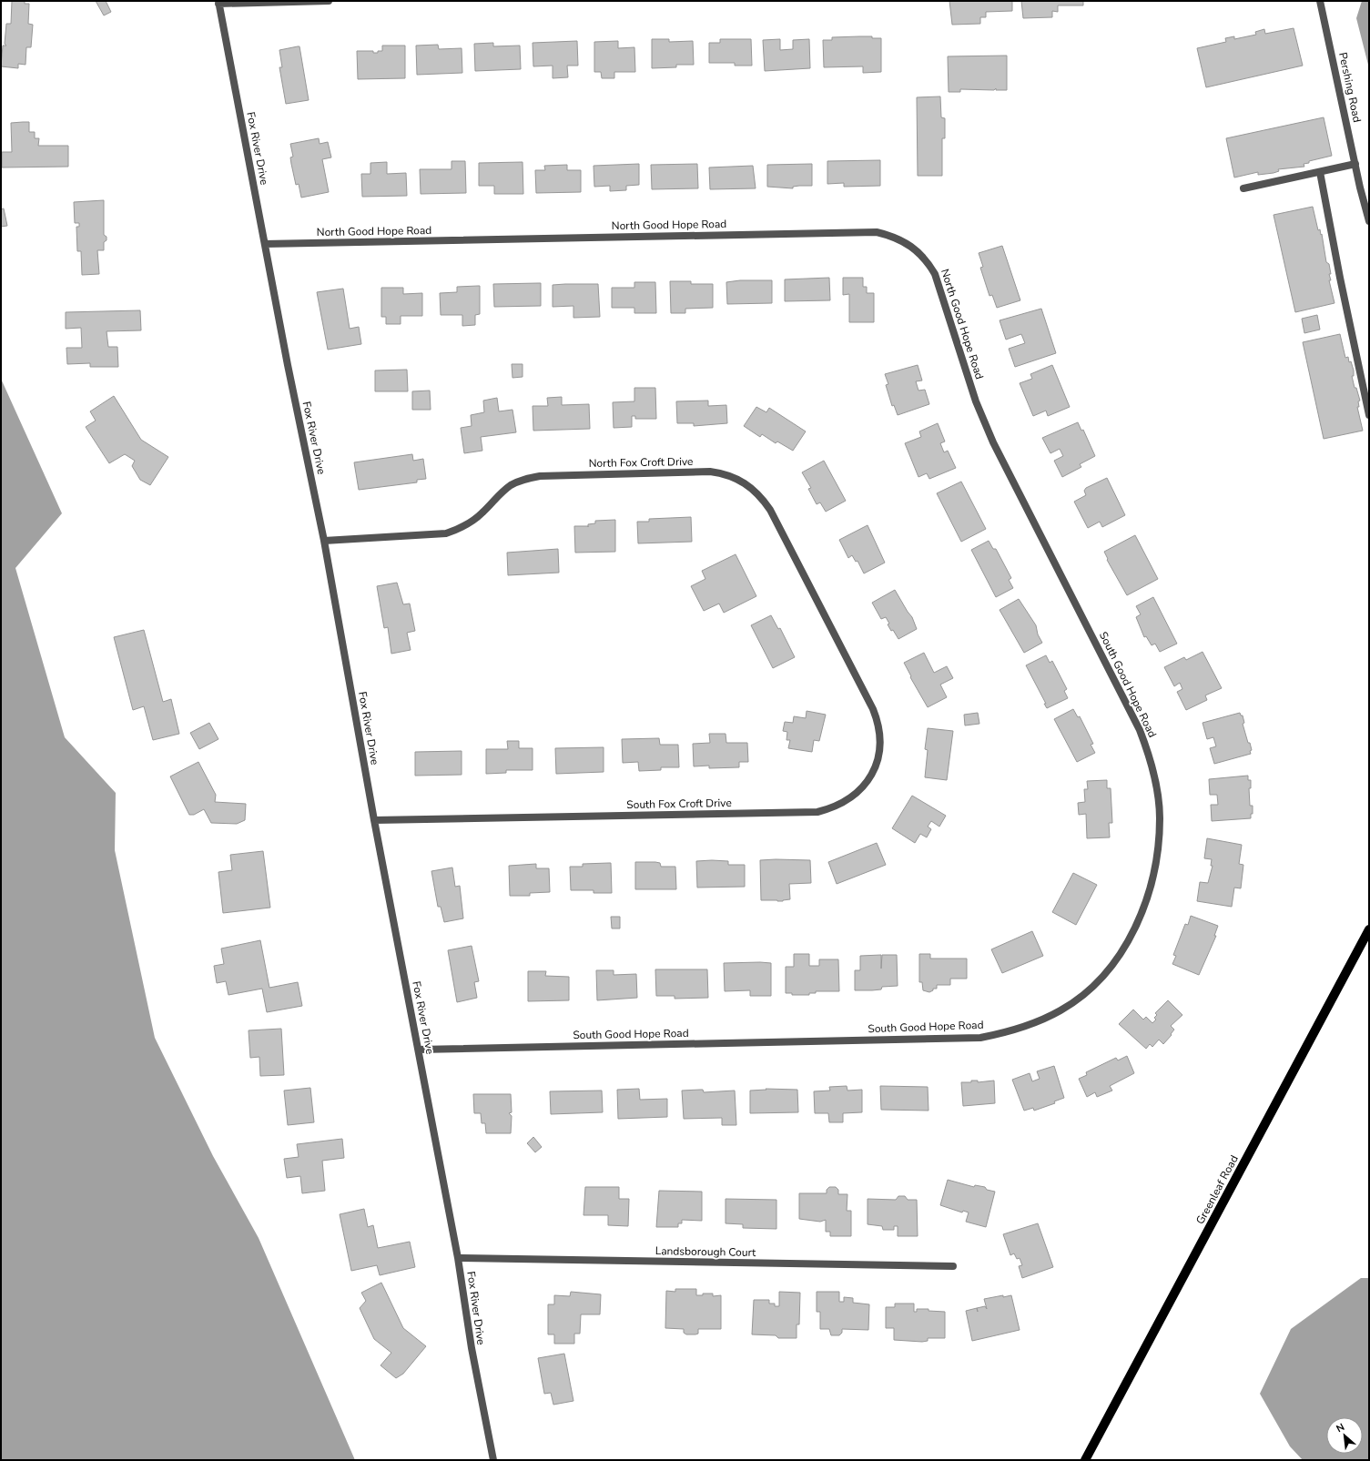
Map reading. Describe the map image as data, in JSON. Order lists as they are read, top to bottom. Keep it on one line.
{"streets":{"main road":["Greenleaf Road"],"street":["Pershing Road","Fox River Drive","North Good Hope Road","North Fox Croft Drive","South Good Hope Road","South Fox Croft Drive","Landsborough Court"]},"crossings":[["Fox River Drive","North Good Hope Road"],["Fox River Drive","North Fox Croft Drive"],["Fox River Drive","South Good Hope Road"],["Fox River Drive","South Fox Croft Drive"],["Fox River Drive","Landsborough Court"],["North Good Hope Road","South Good Hope Road"],["North Fox Croft Drive","South Fox Croft Drive"]],"north":"top left"}
